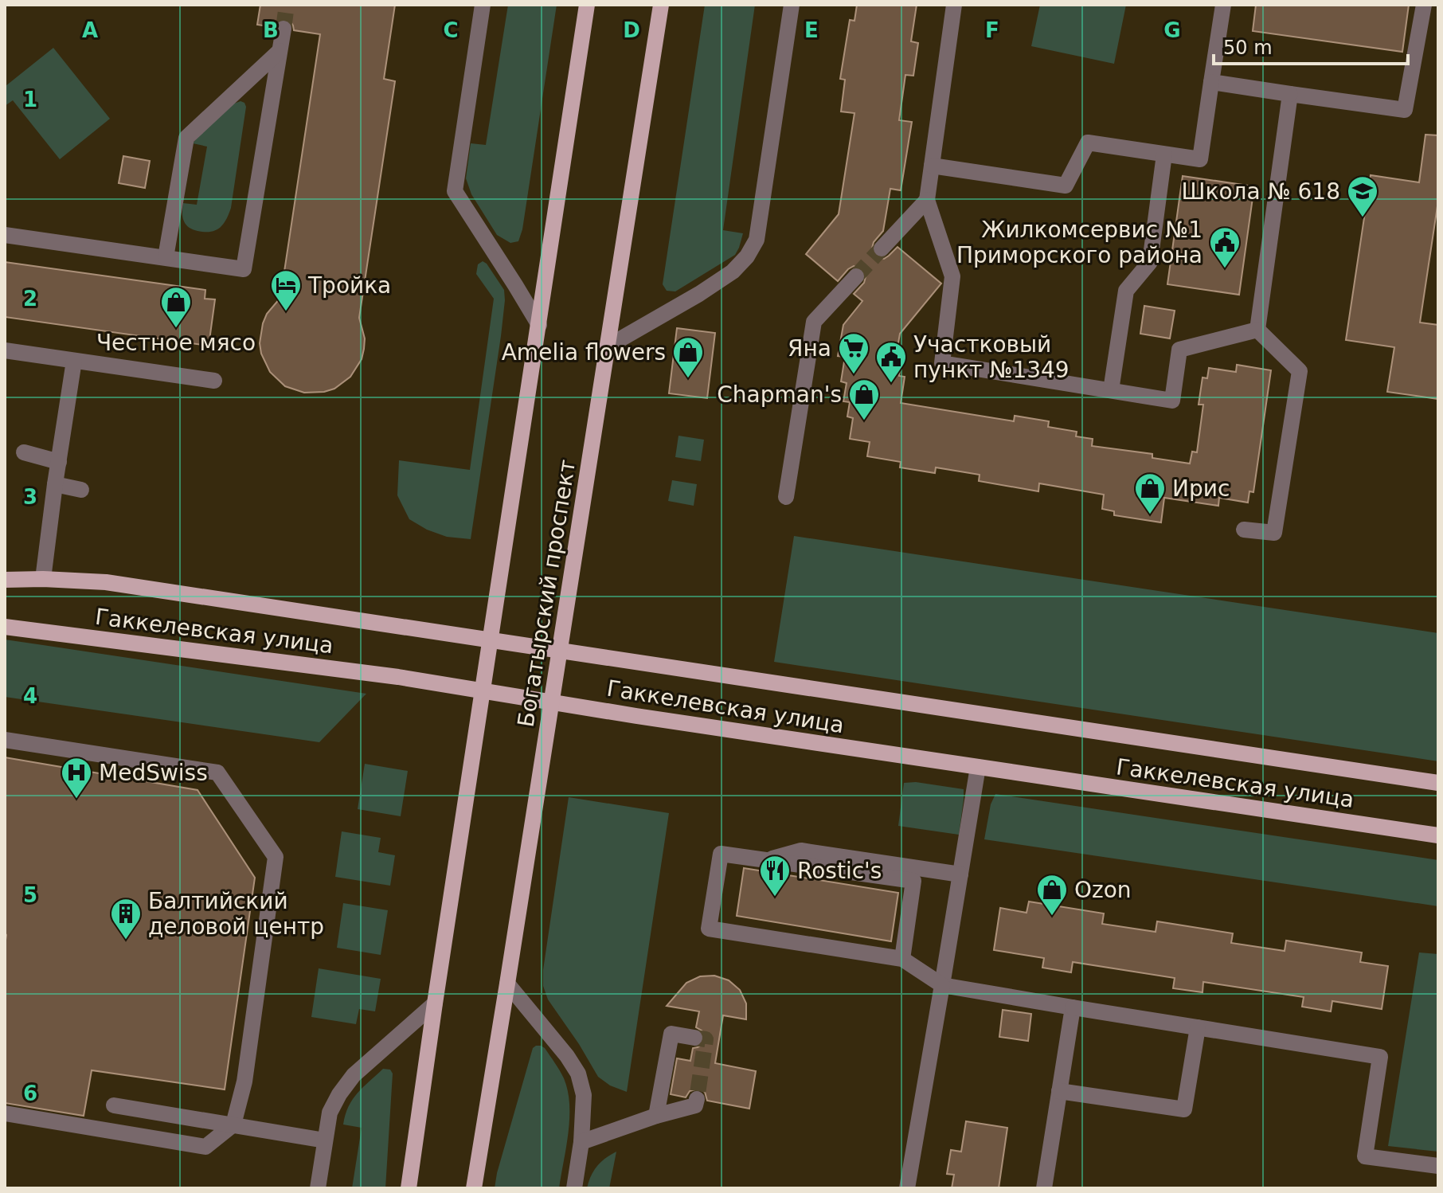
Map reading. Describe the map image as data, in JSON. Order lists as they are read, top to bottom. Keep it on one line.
{"streets":{"main road":["Богатырский проспект","Гаккелевская улица"]},"crossings":[["Богатырский проспект","Гаккелевская улица"]],"places":{"school or university":["Школа № 618"],"public building":["Жилкомсервис №1 Приморского района","Участковый пункт №1349"],"hotel":["Тройка"],"shop":["Честное мясо","Amelia flowers","Chapman's","Ирис","Ozon"],"supermarket":["Яна"],"hospital":["MedSwiss"],"restaurant":["Rostic's"],"building":["Балтийский деловой центр"]},"scale_bar":"50 m","grid":{"columns":["A","B","C","D","E","F","G"],"rows":["1","2","3","4","5","6"]}}
